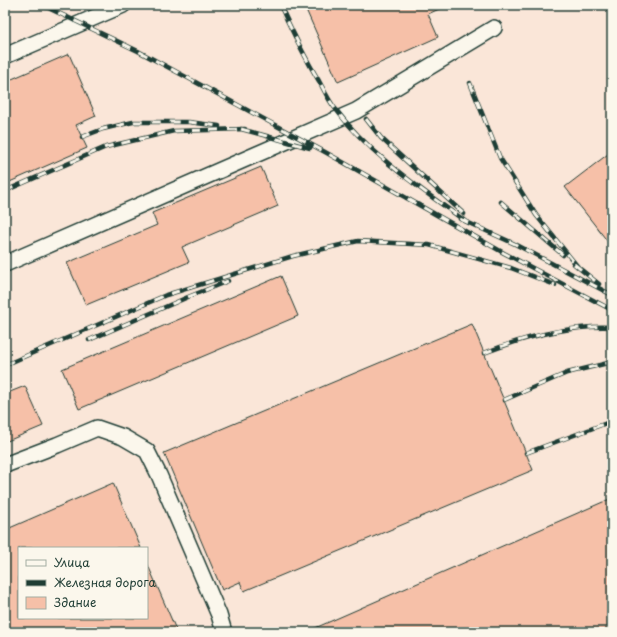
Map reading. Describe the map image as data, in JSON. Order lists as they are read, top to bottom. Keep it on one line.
{"legend":["Улица","Железная дорога","Здание"]}
